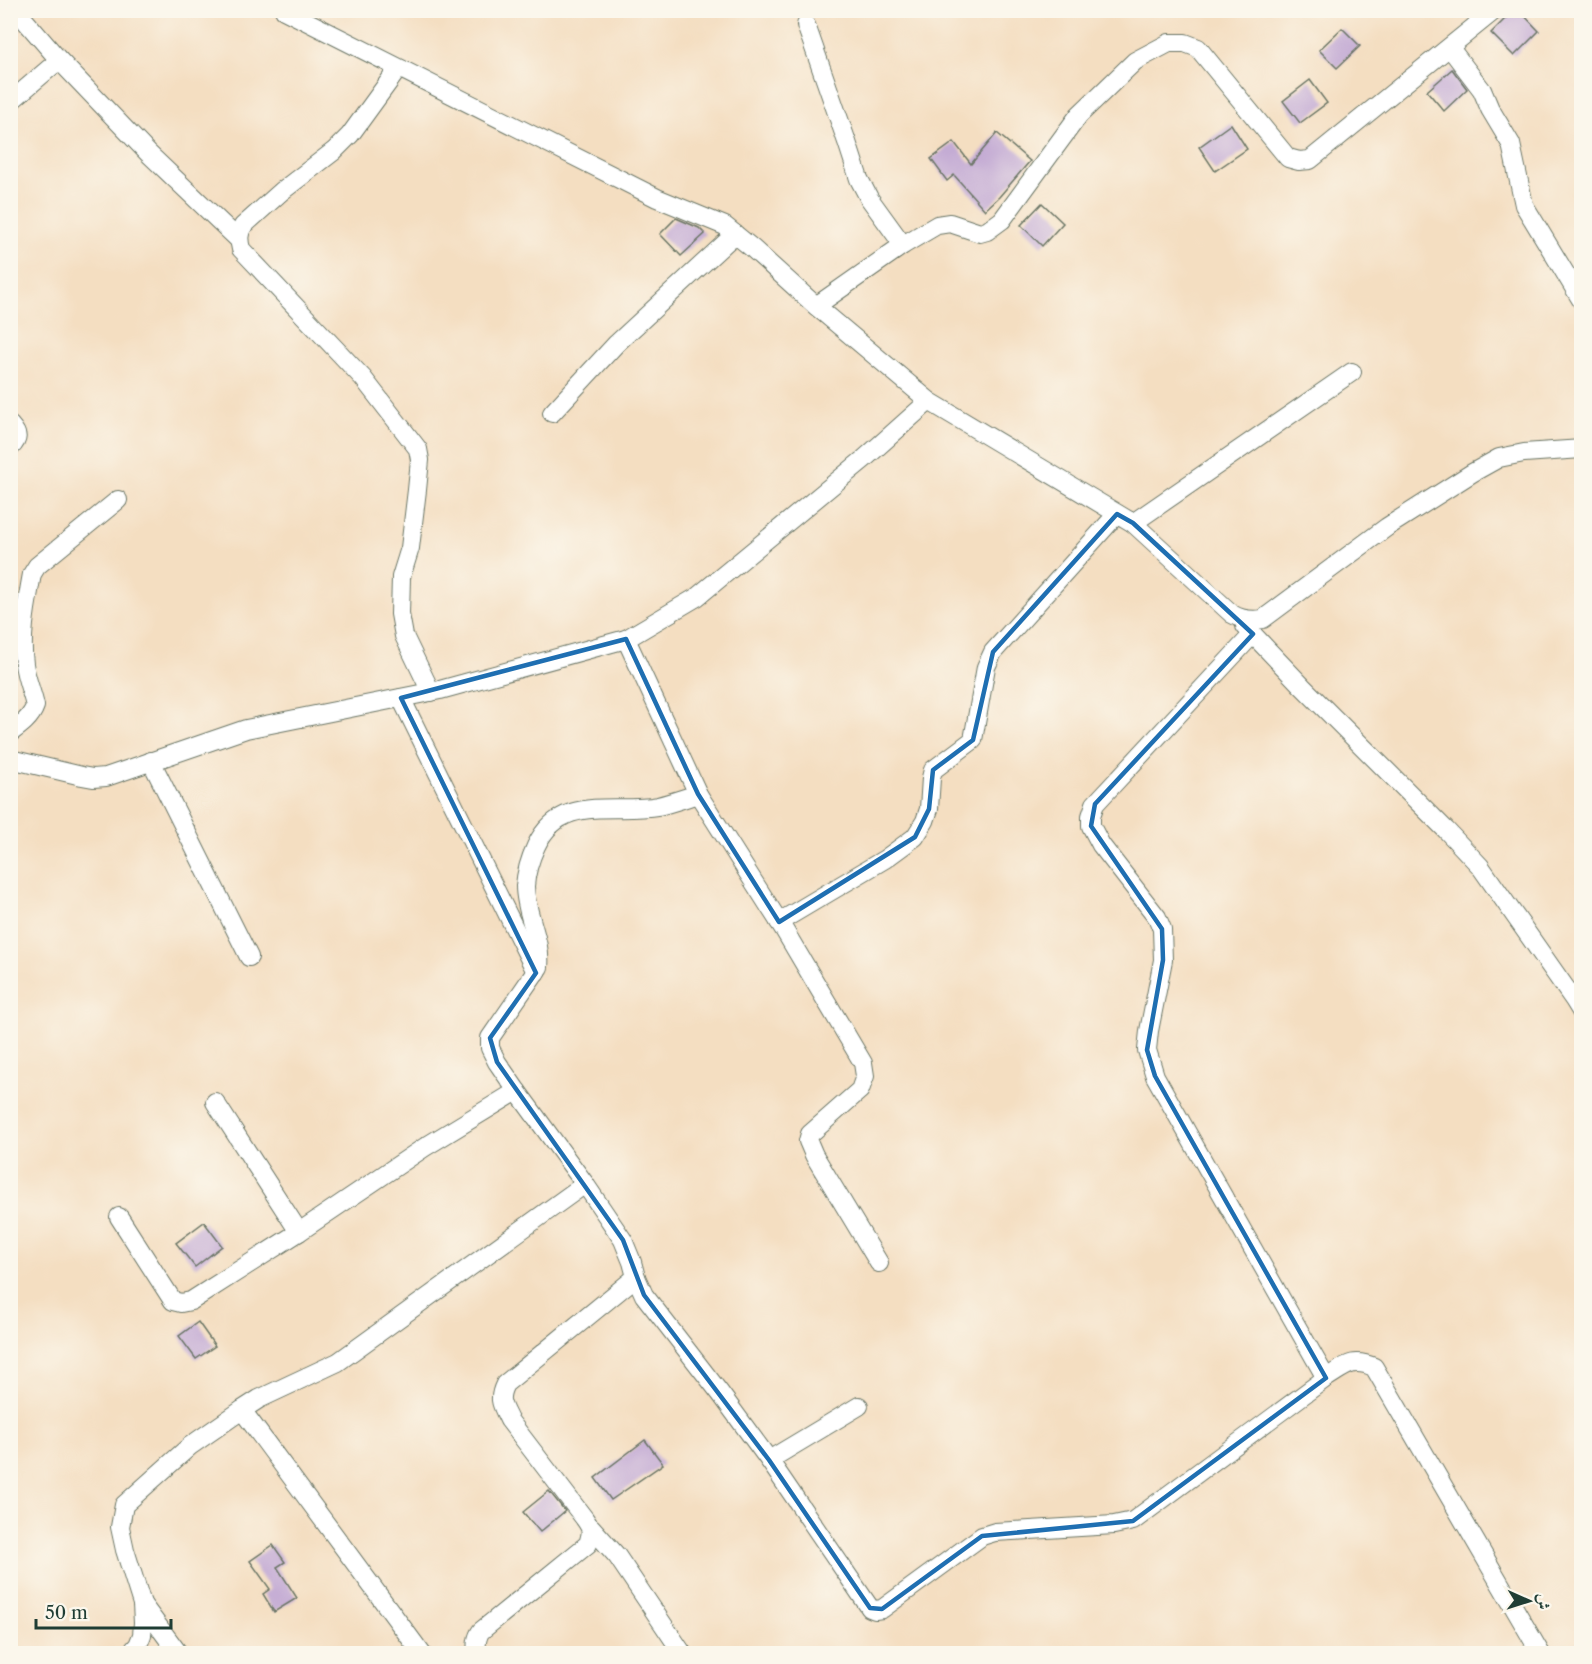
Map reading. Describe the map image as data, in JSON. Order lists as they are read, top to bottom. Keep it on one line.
{"scale_bar":"50 m","north":"right"}
